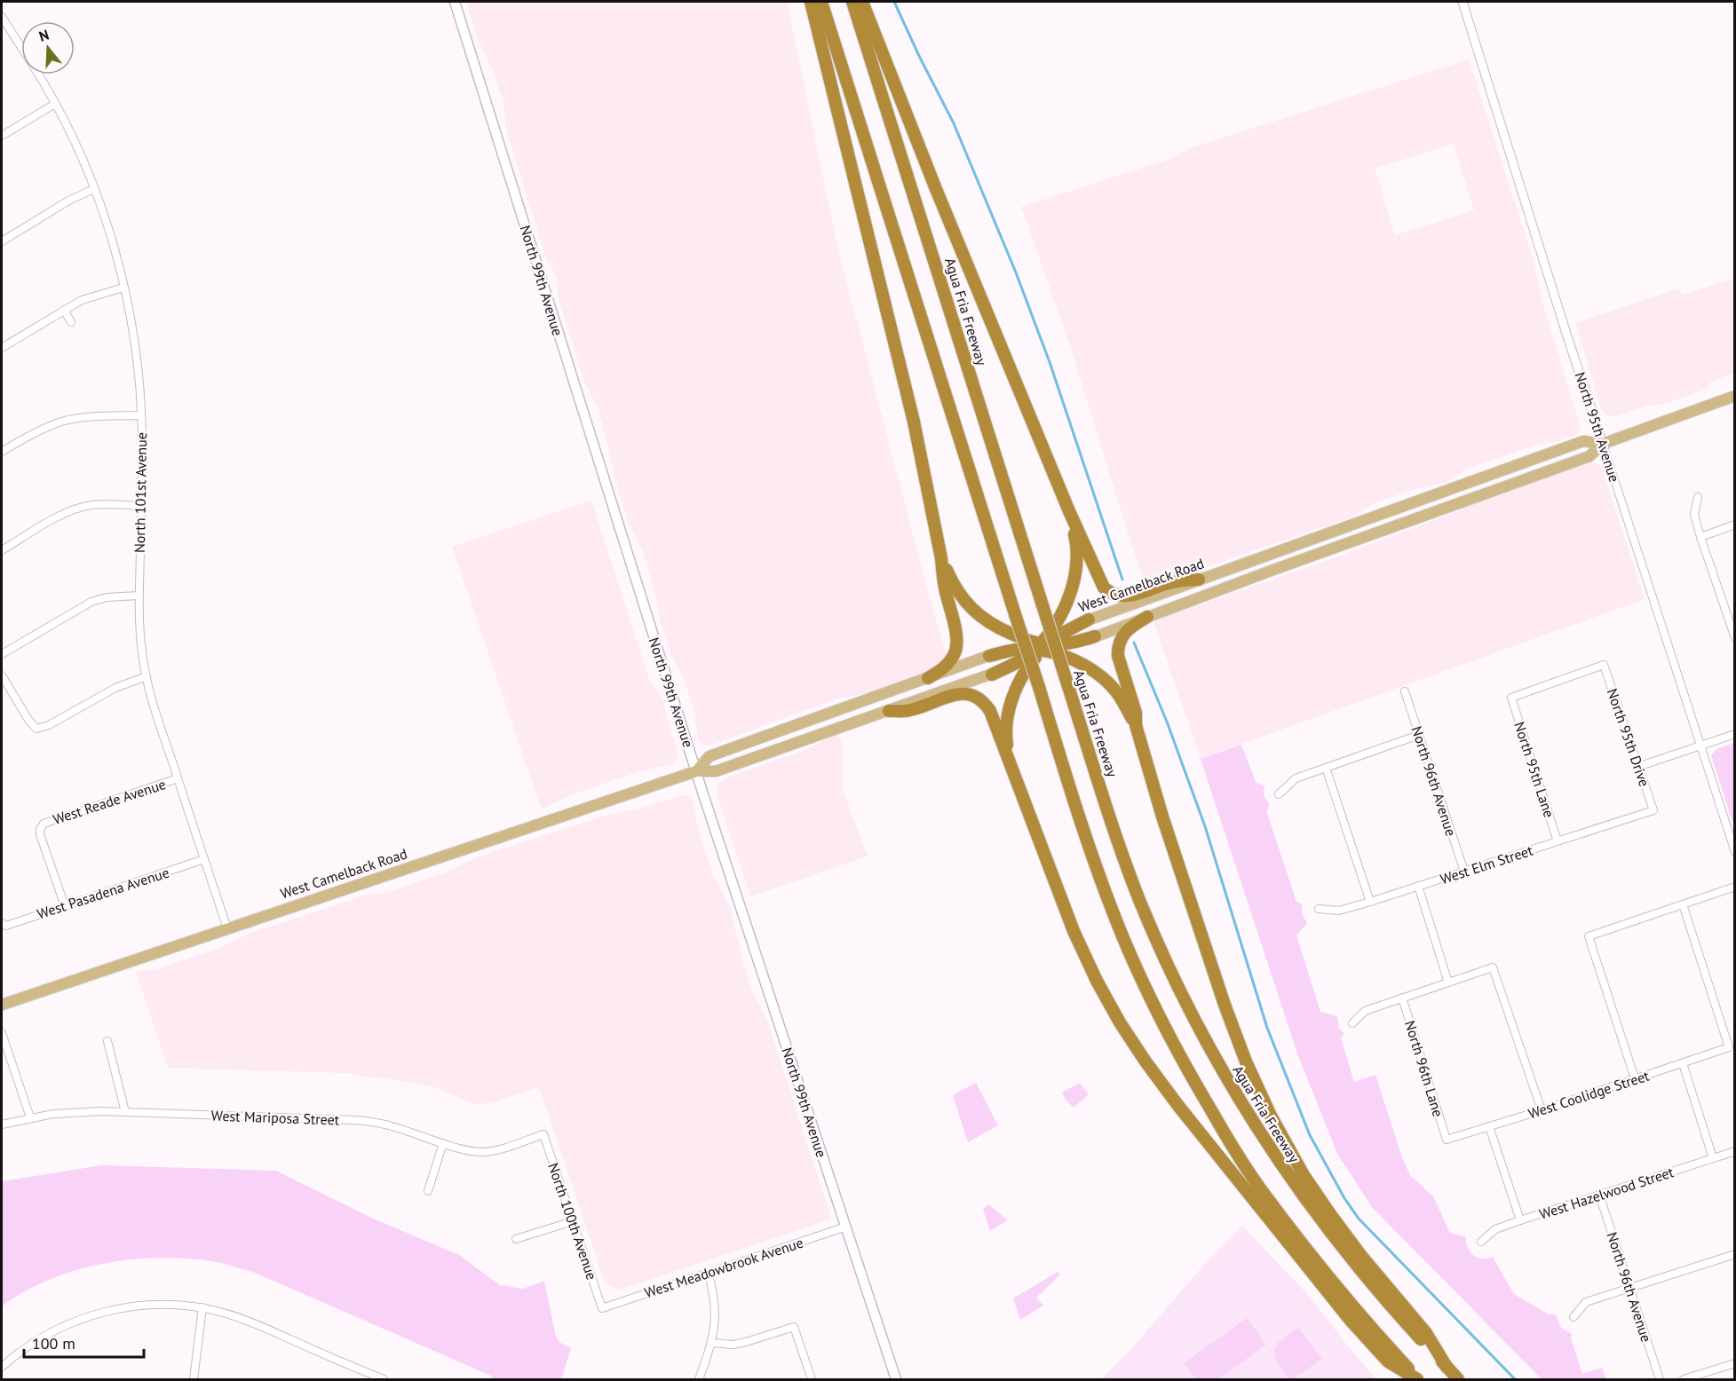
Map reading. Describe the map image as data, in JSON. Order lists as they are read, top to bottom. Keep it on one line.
{"streets":{"highway":["Agua Fria Freeway"],"main road":["North 99th Avenue","West Camelback Road"],"street":["North 95th Avenue","North 101st Avenue","North 95th Drive","North 95th Lane","North 96th Avenue","West Reade Avenue","West Elm Street","West Pasadena Avenue","North 96th Lane","West Coolidge Street","West Mariposa Street","West Hazelwood Street","North 100th Avenue","West Meadowbrook Avenue"]},"crossings":[["North 99th Avenue","West Camelback Road"],["North 99th Avenue","West Meadowbrook Avenue"],["North 95th Avenue","West Camelback Road"],["North 101st Avenue","West Camelback Road"],["North 101st Avenue","West Reade Avenue"],["North 101st Avenue","West Pasadena Avenue"],["North 95th Drive","North 95th Lane"],["North 95th Drive","West Elm Street"],["North 95th Lane","West Elm Street"],["North 96th Avenue","West Elm Street"],["North 96th Avenue","West Hazelwood Street"],["West Reade Avenue","West Pasadena Avenue"],["North 96th Lane","West Coolidge Street"],["West Mariposa Street","North 100th Avenue"],["North 100th Avenue","West Meadowbrook Avenue"]],"scale_bar":"100 m","north":"top"}
